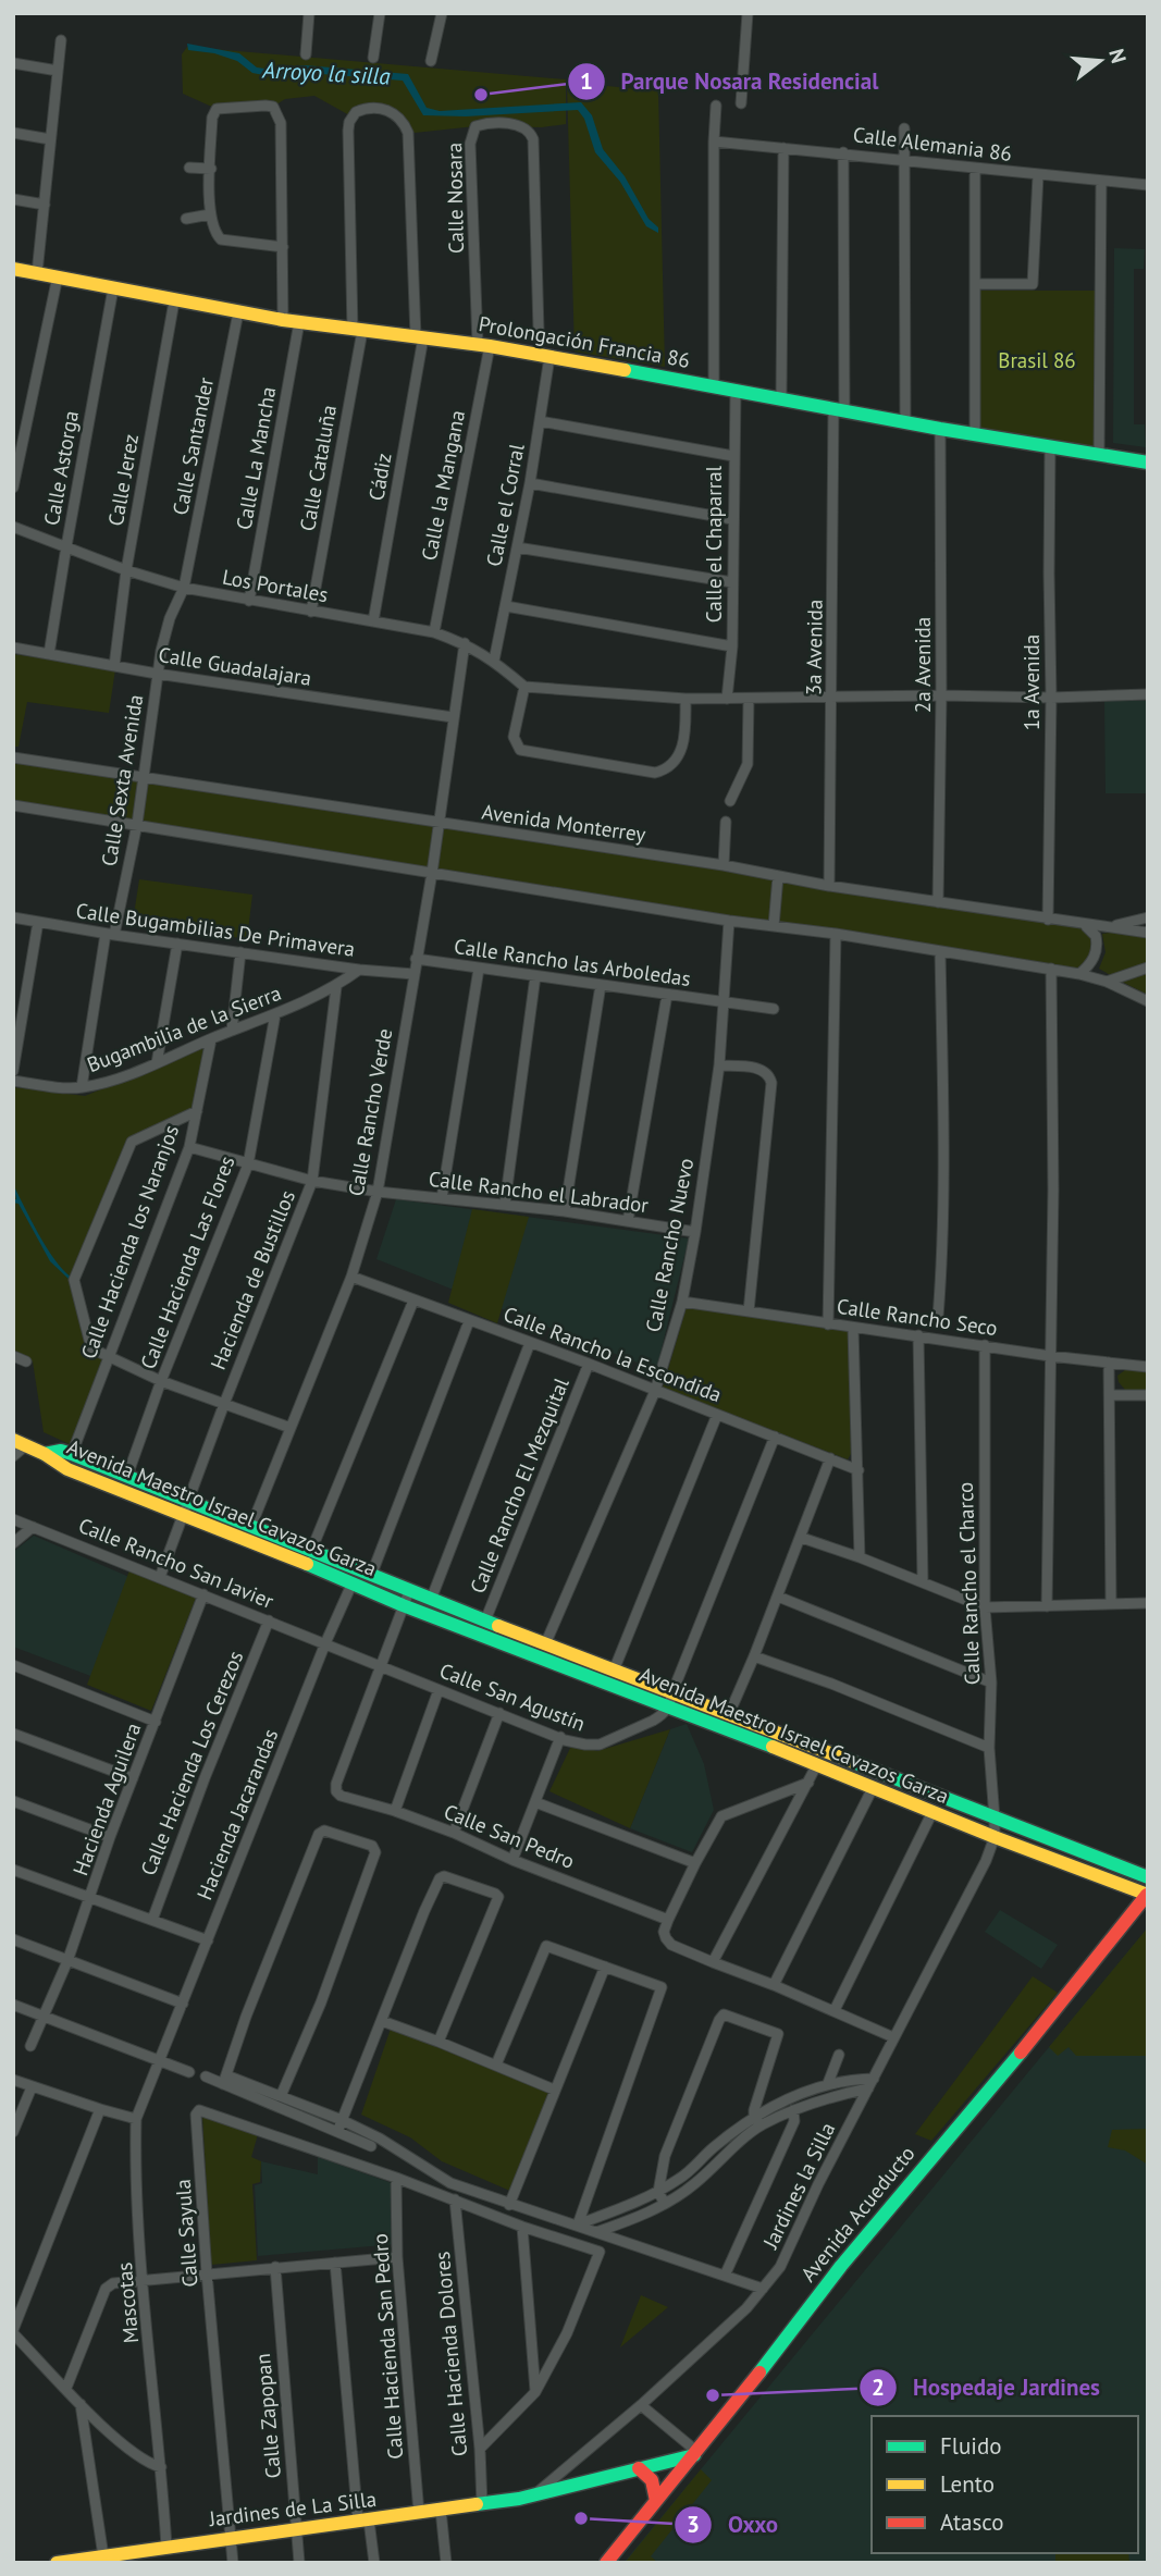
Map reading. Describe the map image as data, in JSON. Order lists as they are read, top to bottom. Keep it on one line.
{"streets":{"street":["Calle Alemania 86","Calle Nosara","Prolongación Francia 86","Calle Santander","Calle La Mancha","Calle Astorga","Calle Cataluña","Cádiz","Calle Jerez","Calle la Mangana","Calle el Corral","Calle el Chaparral","Los Portales","3a Avenida","2a Avenida","Calle Guadalajara","1a Avenida","Calle Sexta Avenida","Avenida Monterrey","Calle Bugambilias De Primavera","Calle Rancho las Arboledas","Bugambilia de la Sierra","Calle Rancho Verde","Calle Rancho el Labrador","Calle Hacienda los Naranjos","Calle Rancho Nuevo","Calle Hacienda Las Flores","Hacienda de Bustillos","Calle Rancho Seco","Calle Rancho la Escondida","Calle Rancho El Mezquital","Avenida Maestro Israel Cavazos Garza","Calle Rancho San Javier","Calle Rancho el Charco","Calle San Agustín","Calle Hacienda Los Cerezos","Hacienda Aguilera","Hacienda Jacarandas","Calle San Pedro","Jardines la Silla","Avenida Acueducto","Calle Sayula","Mascotas","Calle Hacienda San Pedro","Calle Hacienda Dolores","Calle Zapopan","Jardines de La Silla"]},"crossings":[["Calle Alemania 86","3a Avenida"],["Calle Nosara","Prolongación Francia 86"],["Calle Nosara","Calle la Mangana"],["Prolongación Francia 86","Calle Santander"],["Prolongación Francia 86","Calle La Mancha"],["Prolongación Francia 86","Calle Astorga"],["Prolongación Francia 86","Calle Cataluña"],["Prolongación Francia 86","Cádiz"],["Prolongación Francia 86","Calle Jerez"],["Prolongación Francia 86","Calle la Mangana"],["Prolongación Francia 86","Calle el Corral"],["Prolongación Francia 86","Calle el Chaparral"],["Prolongación Francia 86","3a Avenida"],["Prolongación Francia 86","2a Avenida"],["Prolongación Francia 86","1a Avenida"],["Calle Santander","Los Portales"],["Calle Santander","Calle Sexta Avenida"],["Calle La Mancha","Los Portales"],["Calle Astorga","Los Portales"],["Calle Astorga","Calle Guadalajara"],["Calle Cataluña","Cádiz"],["Calle Cataluña","Los Portales"],["Cádiz","Los Portales"],["Calle Jerez","Los Portales"],["Calle Jerez","Calle Guadalajara"],["Calle la Mangana","Los Portales"],["Calle el Corral","Los Portales"],["Los Portales","Calle Sexta Avenida"],["Los Portales","Calle Rancho Verde"],["3a Avenida","Avenida Monterrey"],["2a Avenida","Avenida Monterrey"],["Calle Guadalajara","Calle Sexta Avenida"],["Calle Guadalajara","Calle Rancho Verde"],["1a Avenida","Avenida Monterrey"],["Calle Sexta Avenida","Avenida Monterrey"],["Calle Sexta Avenida","Calle Bugambilias De Primavera"],["Calle Sexta Avenida","Bugambilia de la Sierra"],["Avenida Monterrey","Calle Rancho Verde"],["Calle Bugambilias De Primavera","Bugambilia de la Sierra"],["Calle Bugambilias De Primavera","Calle Rancho Verde"],["Calle Rancho las Arboledas","Calle Rancho Verde"],["Calle Rancho las Arboledas","Calle Rancho Nuevo"],["Bugambilia de la Sierra","Calle Hacienda los Naranjos"],["Bugambilia de la Sierra","Calle Hacienda Las Flores"],["Bugambilia de la Sierra","Hacienda de Bustillos"],["Calle Rancho Verde","Calle Rancho el Labrador"],["Calle Rancho Verde","Calle Rancho la Escondida"],["Calle Rancho Verde","Avenida Maestro Israel Cavazos Garza"],["Calle Rancho el Labrador","Calle Hacienda los Naranjos"],["Calle Rancho el Labrador","Calle Rancho Nuevo"],["Calle Rancho el Labrador","Calle Hacienda Las Flores"],["Calle Rancho el Labrador","Hacienda de Bustillos"],["Calle Hacienda los Naranjos","Avenida Maestro Israel Cavazos Garza"],["Calle Rancho Nuevo","Calle Rancho Seco"],["Calle Rancho Nuevo","Calle Rancho la Escondida"],["Calle Rancho Nuevo","Avenida Maestro Israel Cavazos Garza"],["Calle Hacienda Las Flores","Avenida Maestro Israel Cavazos Garza"],["Hacienda de Bustillos","Avenida Maestro Israel Cavazos Garza"],["Hacienda de Bustillos","Calle Rancho San Javier"],["Calle Rancho Seco","Calle Rancho el Charco"],["Calle Rancho la Escondida","Calle Rancho El Mezquital"],["Calle Rancho El Mezquital","Avenida Maestro Israel Cavazos Garza"],["Avenida Maestro Israel Cavazos Garza","Calle Rancho el Charco"],["Avenida Maestro Israel Cavazos Garza","Calle San Agustín"],["Avenida Maestro Israel Cavazos Garza","Hacienda Jacarandas"],["Avenida Maestro Israel Cavazos Garza","Jardines la Silla"],["Avenida Maestro Israel Cavazos Garza","Avenida Acueducto"],["Calle Rancho San Javier","Calle San Agustín"],["Calle Rancho San Javier","Calle Hacienda Los Cerezos"],["Calle Rancho San Javier","Hacienda Aguilera"],["Calle Rancho San Javier","Hacienda Jacarandas"],["Calle Rancho el Charco","Jardines la Silla"],["Calle San Agustín","Hacienda Jacarandas"],["Calle San Agustín","Calle San Pedro"],["Hacienda Jacarandas","Mascotas"],["Jardines la Silla","Jardines de La Silla"],["Avenida Acueducto","Jardines de La Silla"],["Calle Sayula","Calle Hacienda San Pedro"],["Calle Sayula","Jardines de La Silla"],["Mascotas","Jardines de La Silla"],["Calle Hacienda San Pedro","Jardines de La Silla"],["Calle Hacienda Dolores","Jardines de La Silla"],["Calle Zapopan","Jardines de La Silla"]],"water":["Arroyo la silla"],"parks":["Brasil 86"],"places":["Parque Nosara Residencial","Hospedaje Jardines","Oxxo"],"legend":["Fluido","Lento","Atasco"],"north":"right"}
